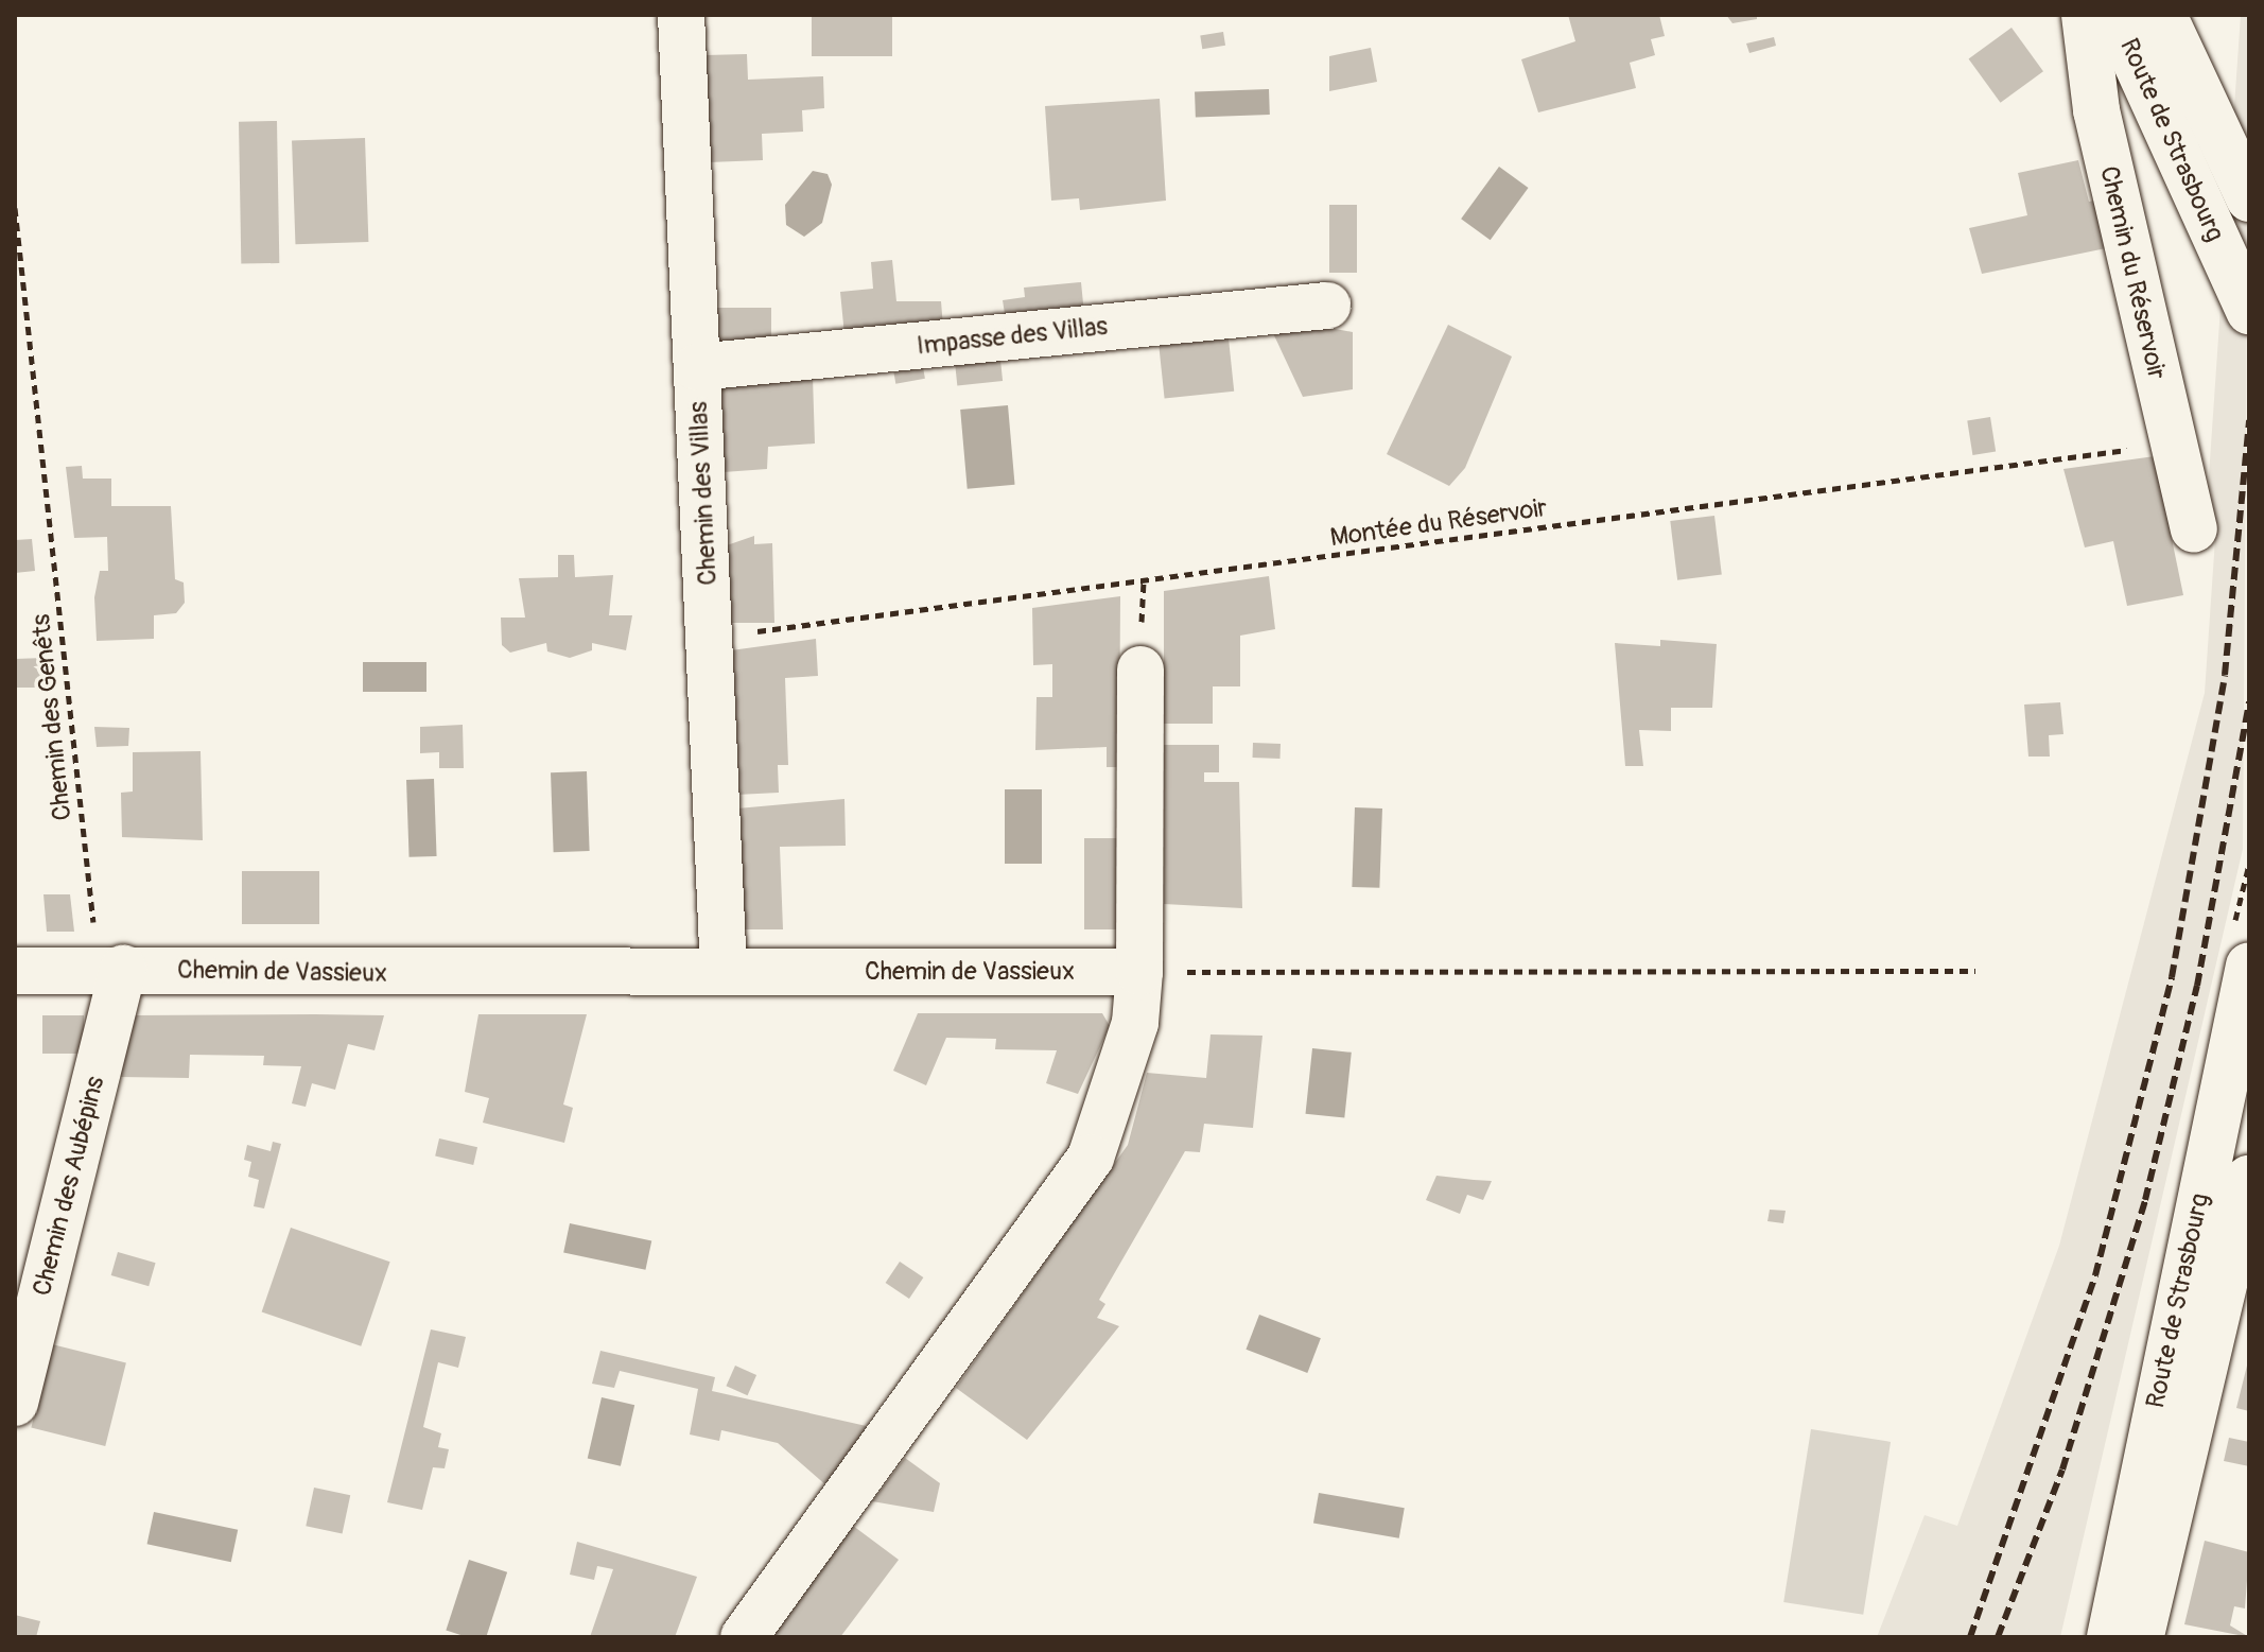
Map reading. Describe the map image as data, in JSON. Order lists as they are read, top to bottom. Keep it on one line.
{"streets":{"street":["Route de Strasbourg","Chemin du Réservoir","Impasse des Villas","Chemin des Villas","Chemin de Vassieux","Chemin des Aubépins"],"path":["Montée du Réservoir","Chemin des Genêts"]},"crossings":[["Chemin du Réservoir","Montée du Réservoir"],["Impasse des Villas","Chemin des Villas"],["Chemin des Villas","Montée du Réservoir"],["Chemin des Villas","Chemin de Vassieux"],["Chemin des Genêts","Chemin de Vassieux"],["Chemin des Genêts","Chemin des Aubépins"],["Chemin de Vassieux","Chemin des Aubépins"]]}
